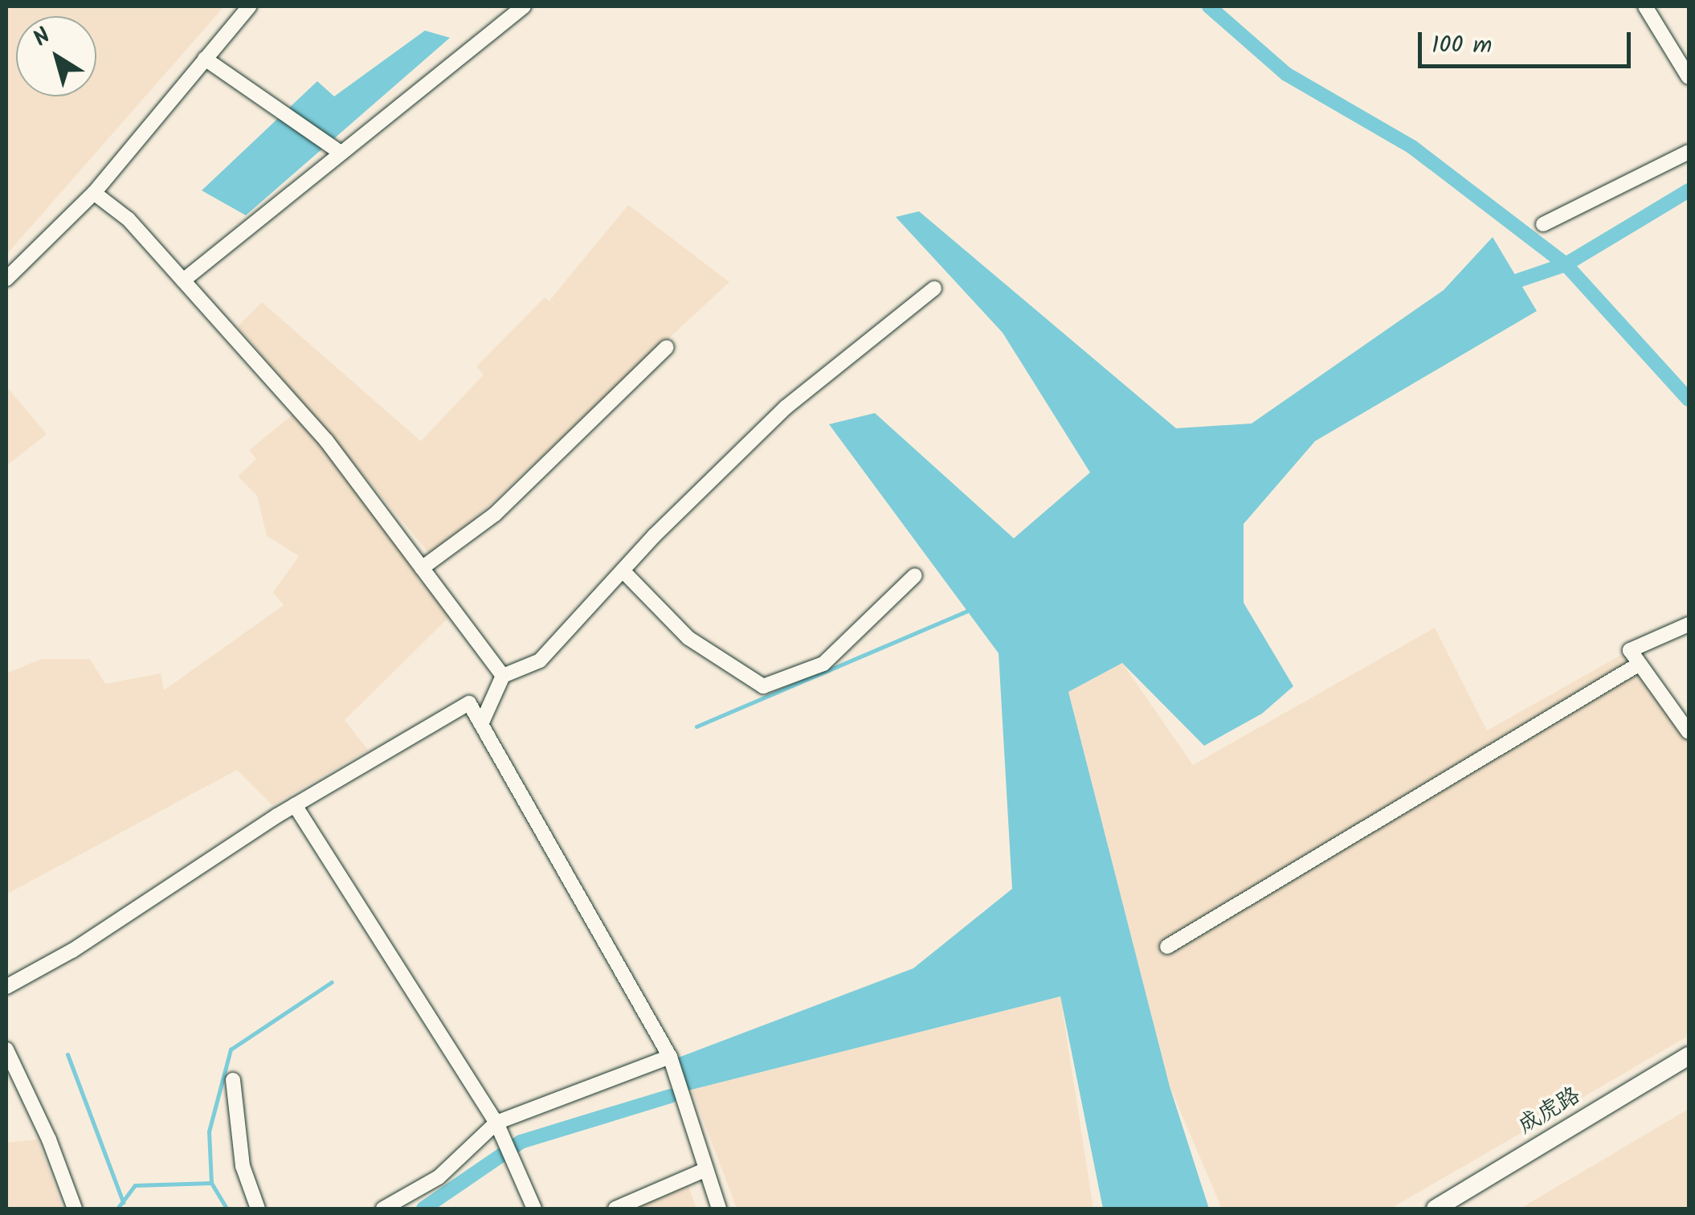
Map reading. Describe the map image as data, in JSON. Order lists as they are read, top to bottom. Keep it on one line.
{"streets":{"street":["成虎路"]},"scale_bar":"100 m","north":"top left"}
